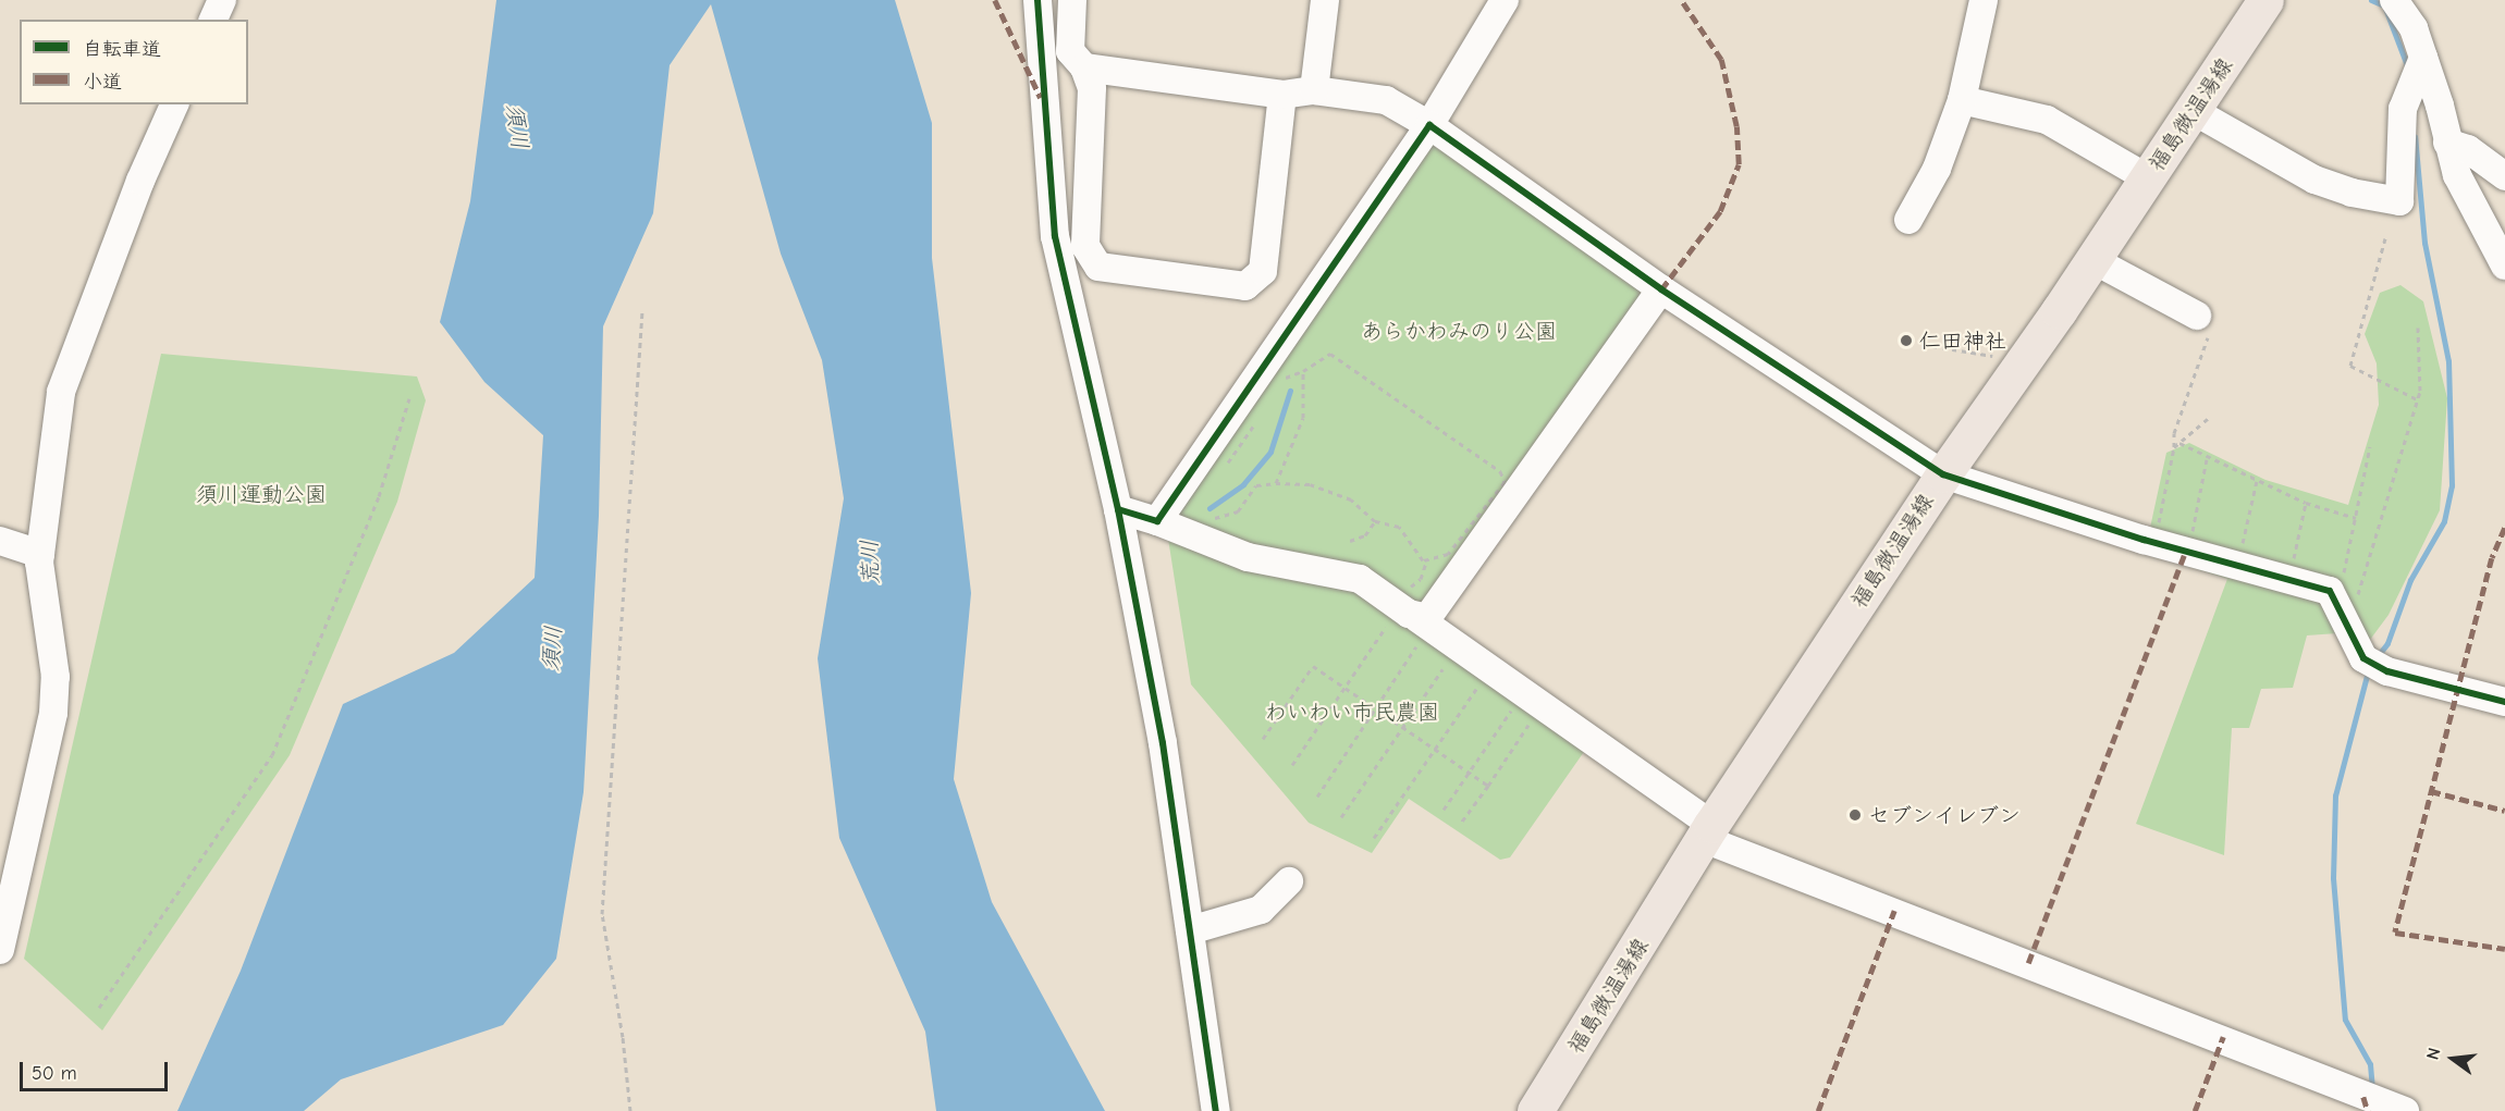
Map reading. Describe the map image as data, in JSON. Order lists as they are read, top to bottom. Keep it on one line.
{"streets":{"main road":["福島微温湯線"]},"water":["須川","荒川"],"parks":["あらかわみのり公園","須川運動公園","わいわい市民農園"],"places":["仁田神社","セブンイレブン"],"legend":["自転車道","小道"],"scale_bar":"50 m","north":"left"}
